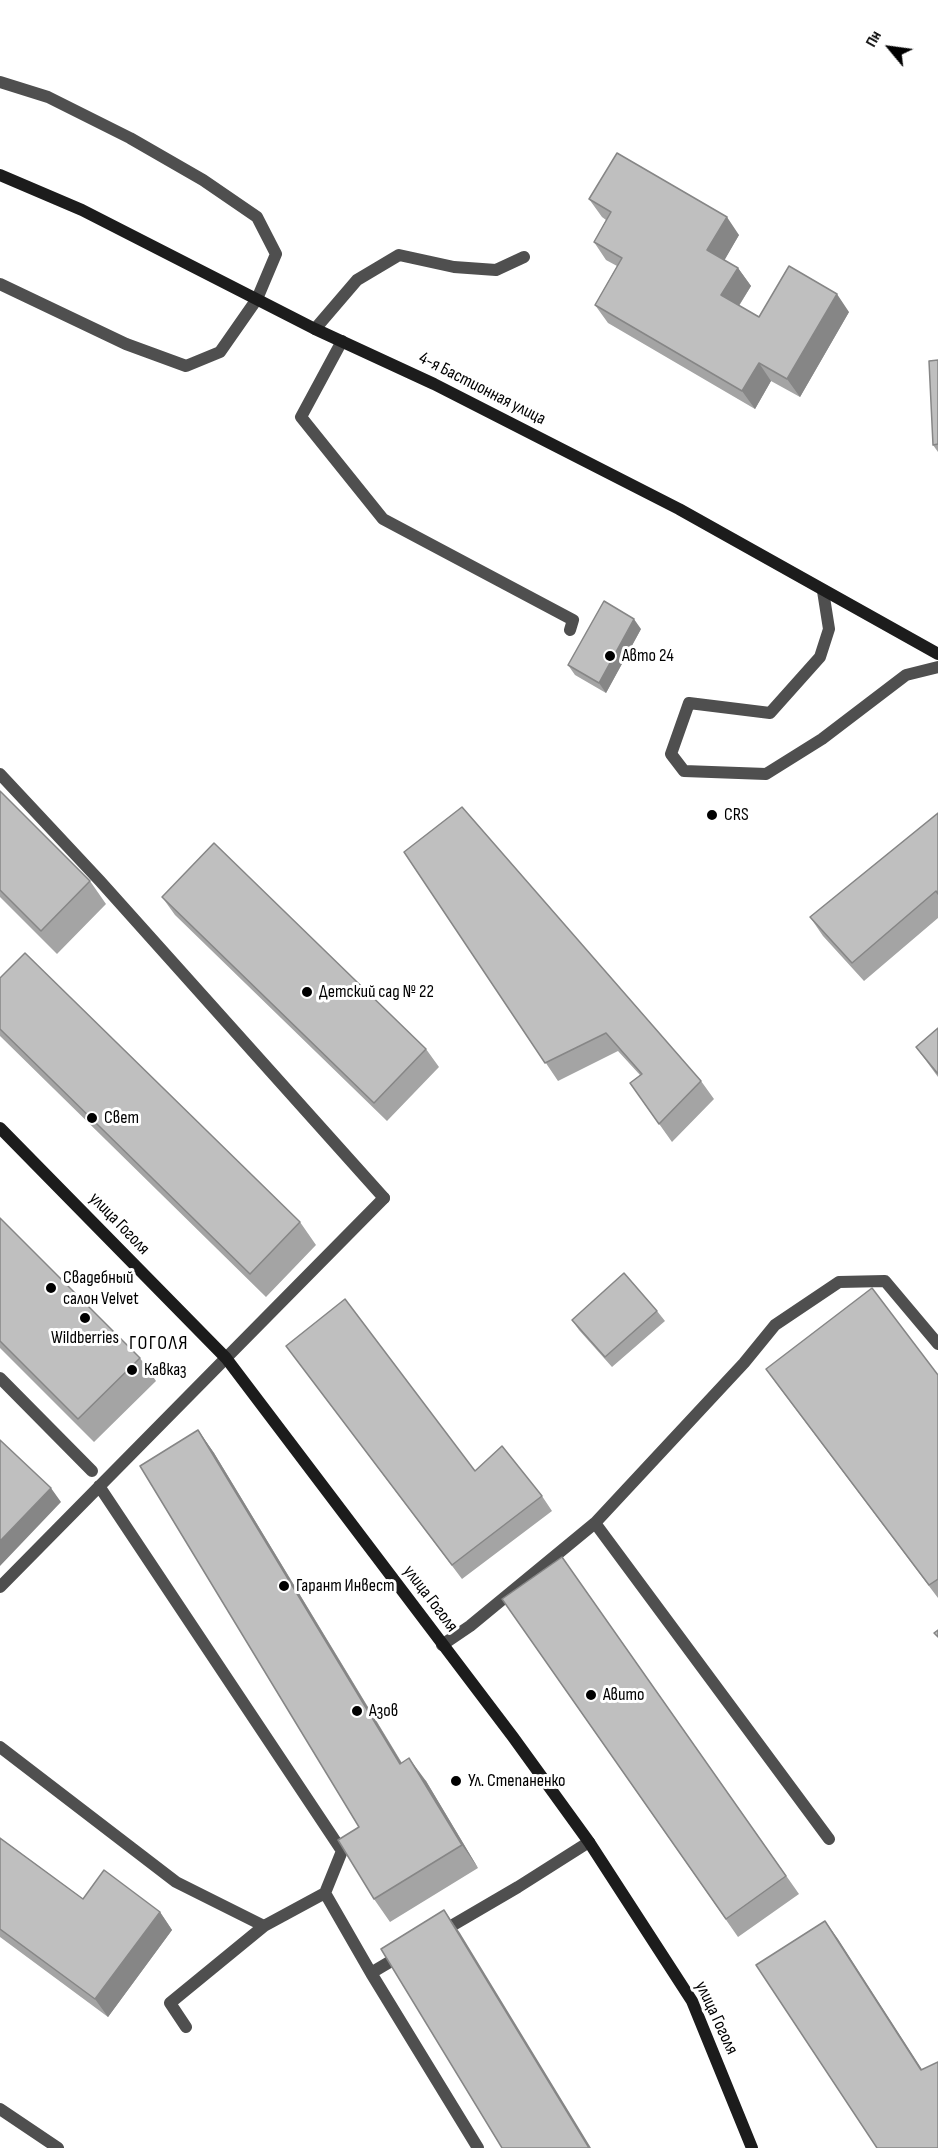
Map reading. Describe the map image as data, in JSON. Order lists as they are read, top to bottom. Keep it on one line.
{"streets":{"main road":["4-я Бастионная улица","улица Гоголя"]},"districts":["ГОГОЛЯ"],"places":["Авто 24","CRS","Детский сад № 22","Свет","Свадебный салон Velvet","Wildberries","Кавказ","Гарант Инвест","Авито","Азов","Ул. Степаненко"],"north":"top left"}
